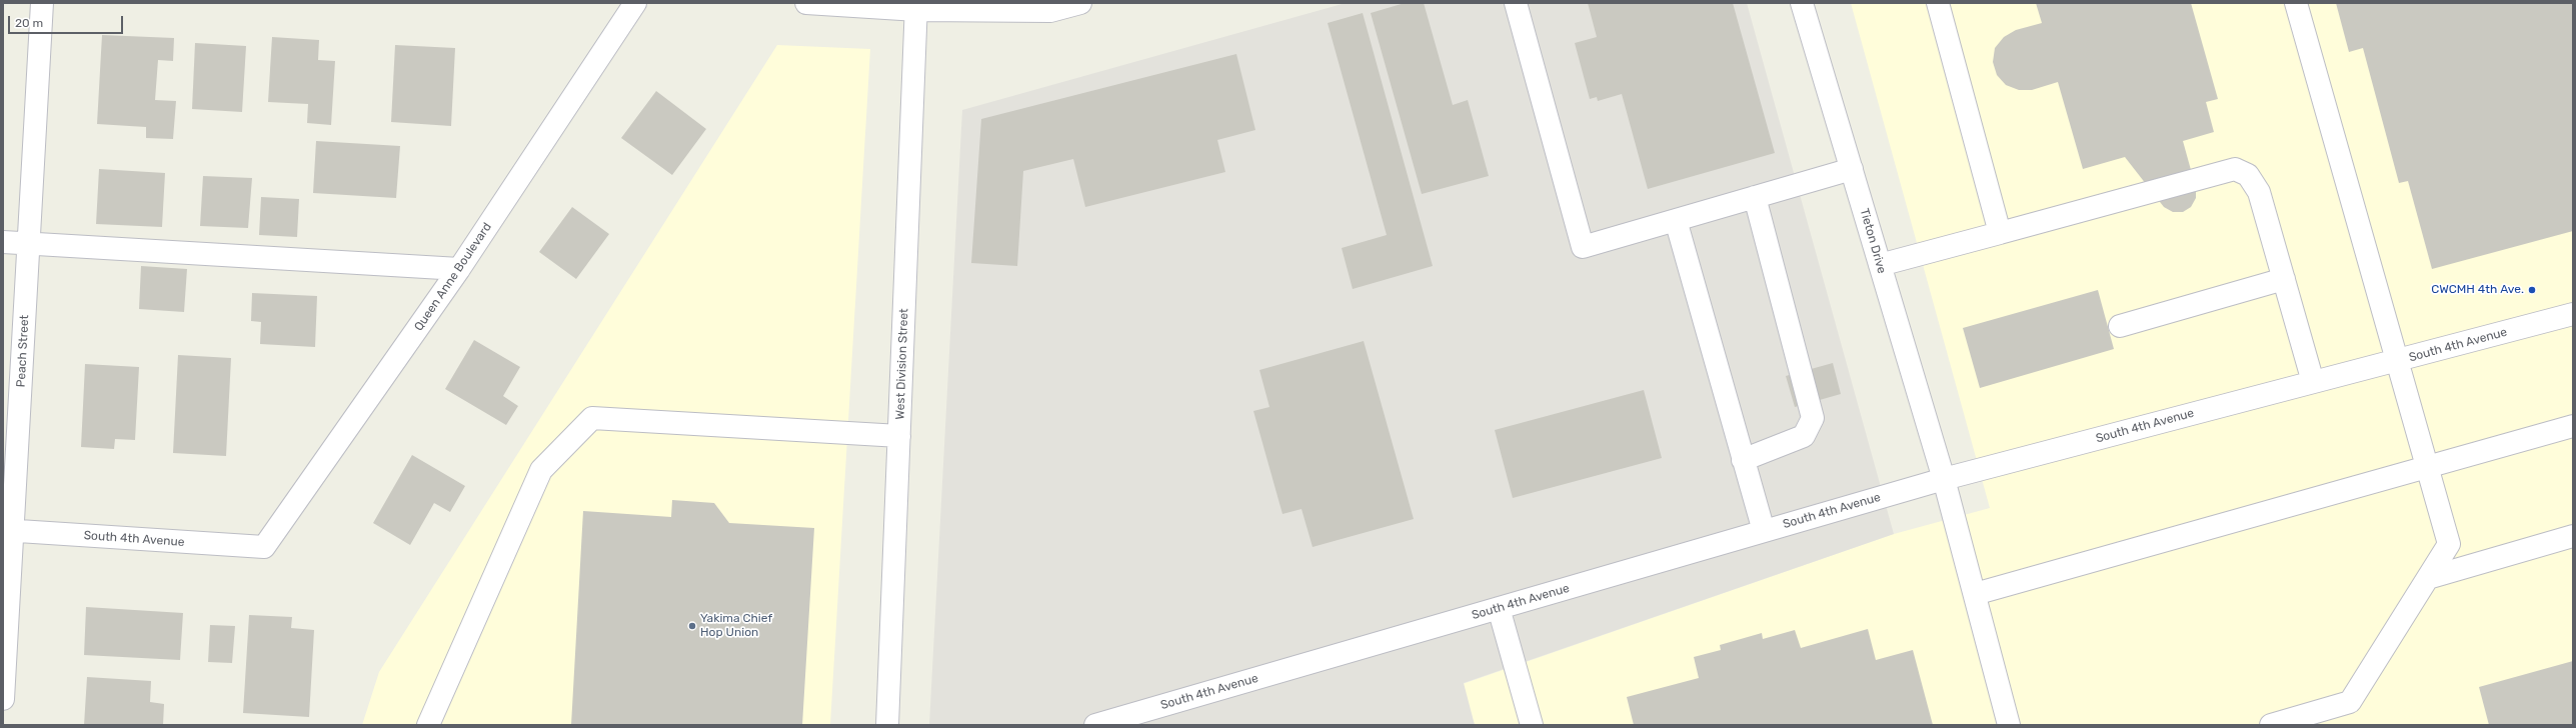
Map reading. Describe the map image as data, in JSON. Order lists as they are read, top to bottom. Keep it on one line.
{"streets":{"street":["Tieton Drive","Queen Anne Boulevard","South 4th Avenue","Peach Street","West Division Street"]},"crossings":[["Tieton Drive","South 4th Avenue"],["Queen Anne Boulevard","South 4th Avenue"],["South 4th Avenue","Peach Street"]],"places":["CWCMH 4th Ave.","Yakima Chief Hop Union"],"scale_bar":"20 m"}
